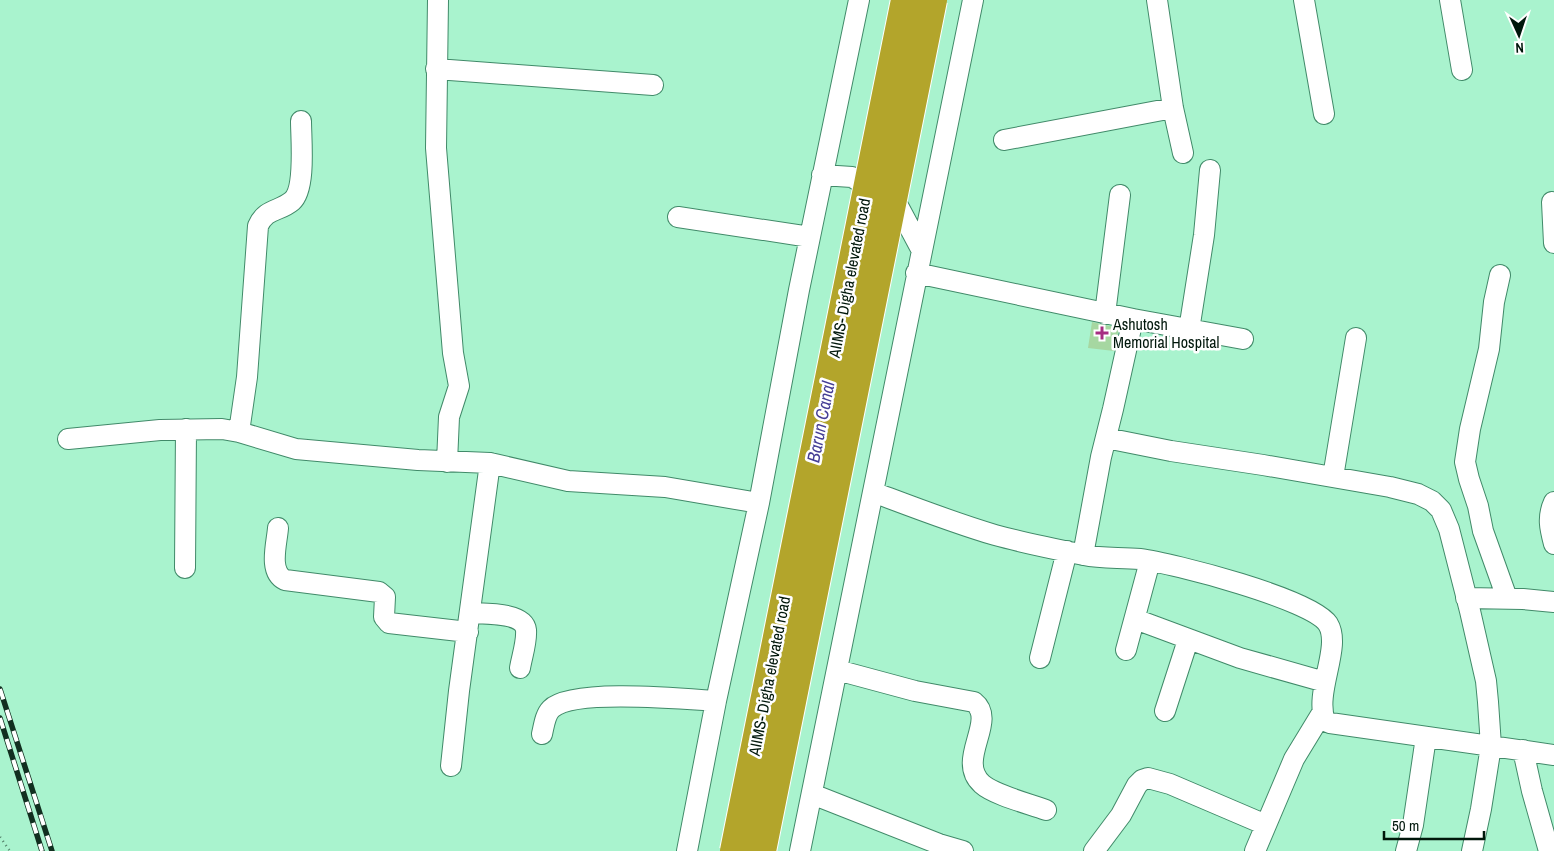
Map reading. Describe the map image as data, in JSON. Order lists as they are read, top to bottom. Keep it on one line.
{"streets":{"highway":["AIIMS- Digha elevated road"]},"water":["Barun Canal"],"places":{"health":["Ashutosh Memorial Hospital"]},"scale_bar":"50 m","north":"bottom"}
